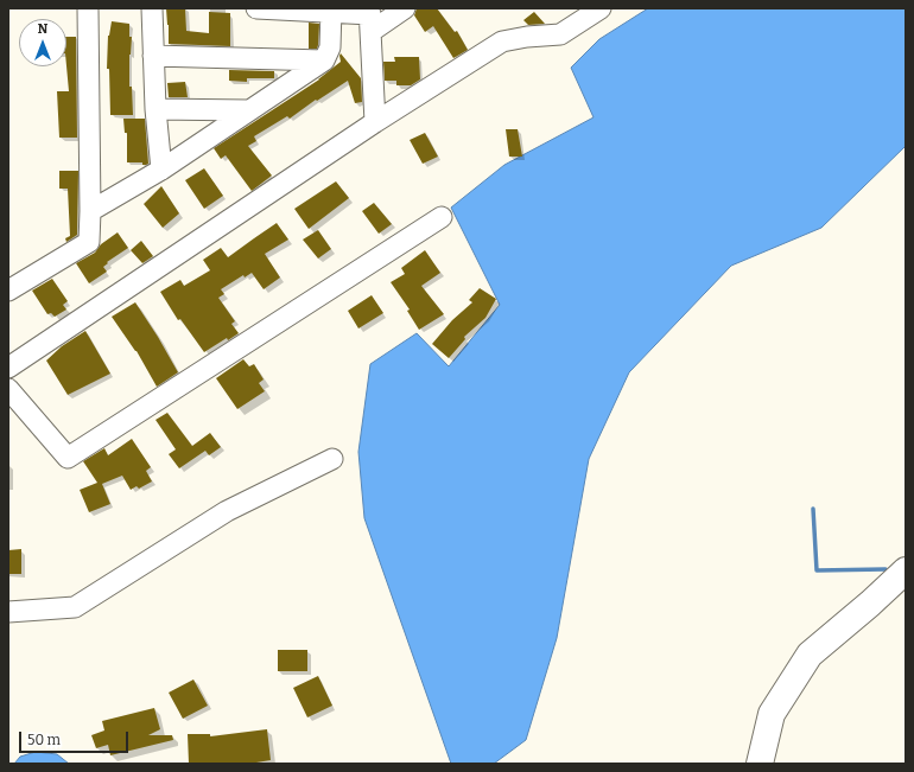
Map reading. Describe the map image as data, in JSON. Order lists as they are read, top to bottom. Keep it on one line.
{"scale_bar":"50 m","north":"top"}
